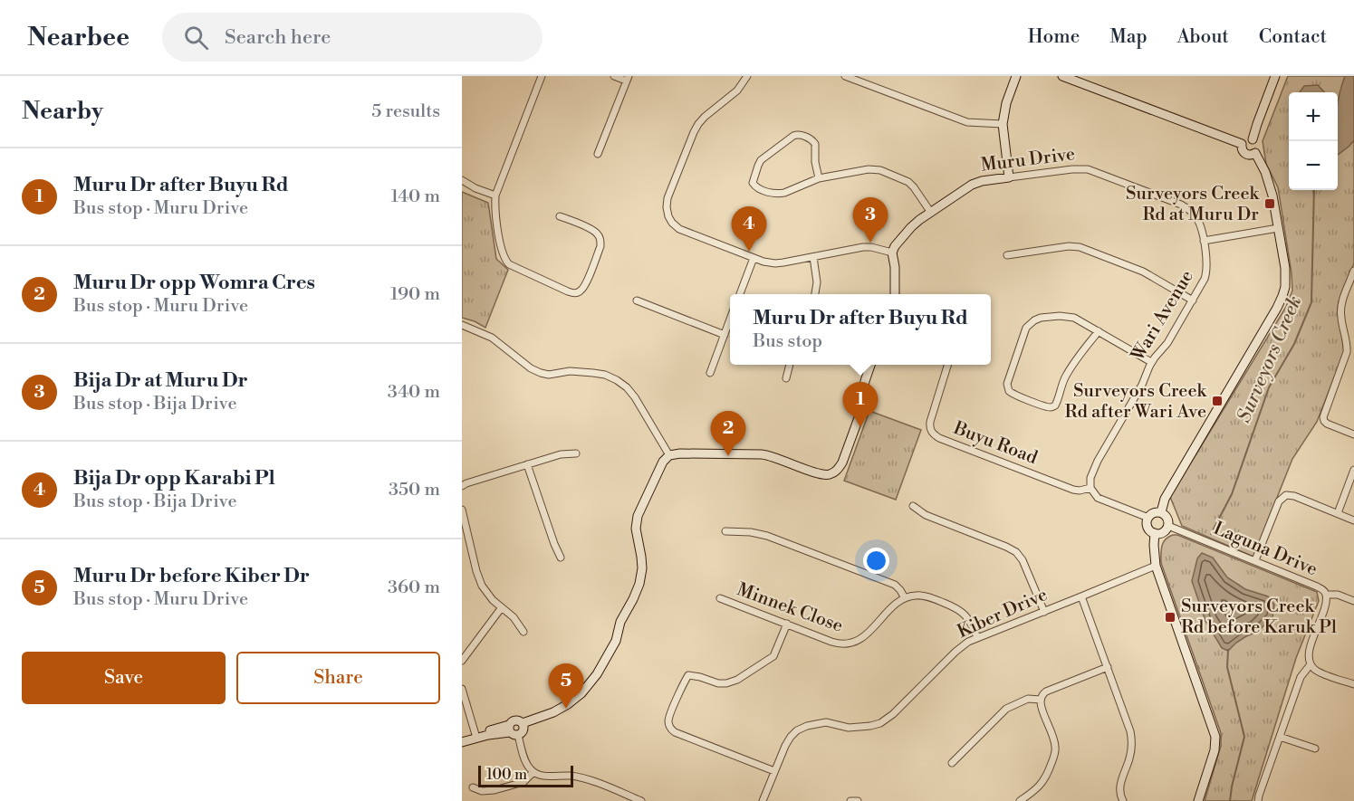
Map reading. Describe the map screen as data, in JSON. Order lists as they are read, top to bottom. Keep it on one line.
{"streets":{"street":["Muru Drive","Wari Avenue","Buyu Road","Laguna Drive","Minnek Close","Kiber Drive"]},"crossings":[["Muru Drive","Wari Avenue"],["Wari Avenue","Buyu Road"]],"water":["Surveyors Creek"],"places":{"transit":["Surveyors Creek Rd at Muru Dr","Surveyors Creek Rd after Wari Ave","Surveyors Creek Rd before Karuk Pl"]},"scale_bar":"100 m","page":{"header":"Nearbee","search":"Search here","nav":["Home","Map","About","Contact"],"heading":["Nearby","5 results"],"map_buttons":["+","−"],"list":[{"mark":"1","name":"Muru Dr after Buyu Rd","note":"Bus stop · Muru Drive","value":"140 m"},{"mark":"2","name":"Muru Dr opp Womra Cres","note":"Bus stop · Muru Drive","value":"190 m"},{"mark":"3","name":"Bija Dr at Muru Dr","note":"Bus stop · Bija Drive","value":"340 m"},{"mark":"4","name":"Bija Dr opp Karabi Pl","note":"Bus stop · Bija Drive","value":"350 m"},{"mark":"5","name":"Muru Dr before Kiber Dr","note":"Bus stop · Muru Drive","value":"360 m"}],"pins":["3","4","1","2","5"],"popup":["Muru Dr after Buyu Rd","Bus stop"],"buttons":["Save","Share"],"scale":"100 m"}}
